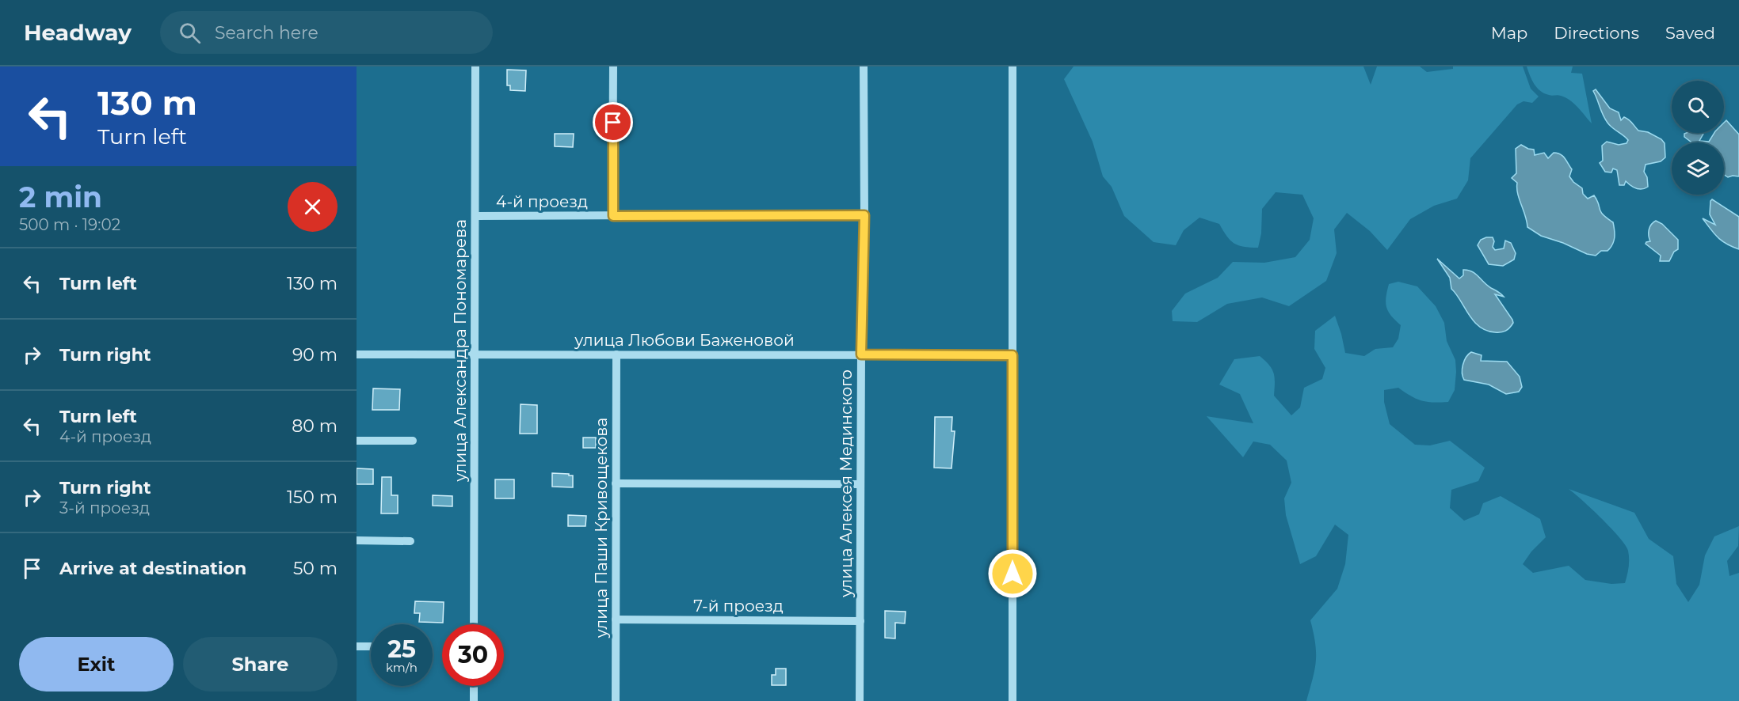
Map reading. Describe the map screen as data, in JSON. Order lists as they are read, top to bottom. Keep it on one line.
{"streets":{"street":["4-й проезд","улица Любови Баженовой","улица Александра Пономарева","улица Алексея Мединского","улица Паши Кривощекова","7-й проезд"]},"crossings":[["4-й проезд","улица Александра Пономарева"],["4-й проезд","улица Алексея Мединского"],["улица Любови Баженовой","улица Александра Пономарева"],["улица Любови Баженовой","улица Алексея Мединского"],["улица Любови Баженовой","улица Паши Кривощекова"],["улица Алексея Мединского","7-й проезд"],["улица Паши Кривощекова","7-й проезд"]],"page":{"header":"Headway","search":"Search here","nav":["Map","Directions","Saved"],"turn":["130 m","Turn left"],"heading":["2 min","500 m · 19:02"],"list":[{"name":"Turn left","value":"130 m"},{"name":"Turn right","value":"90 m"},{"name":"Turn left","note":"4-й проезд","value":"80 m"},{"name":"Turn right","note":"3-й проезд","value":"150 m"},{"name":"Arrive at destination","value":"50 m"}],"speed":"25 km/h","limit":"30","buttons":["Exit","Share"]}}
